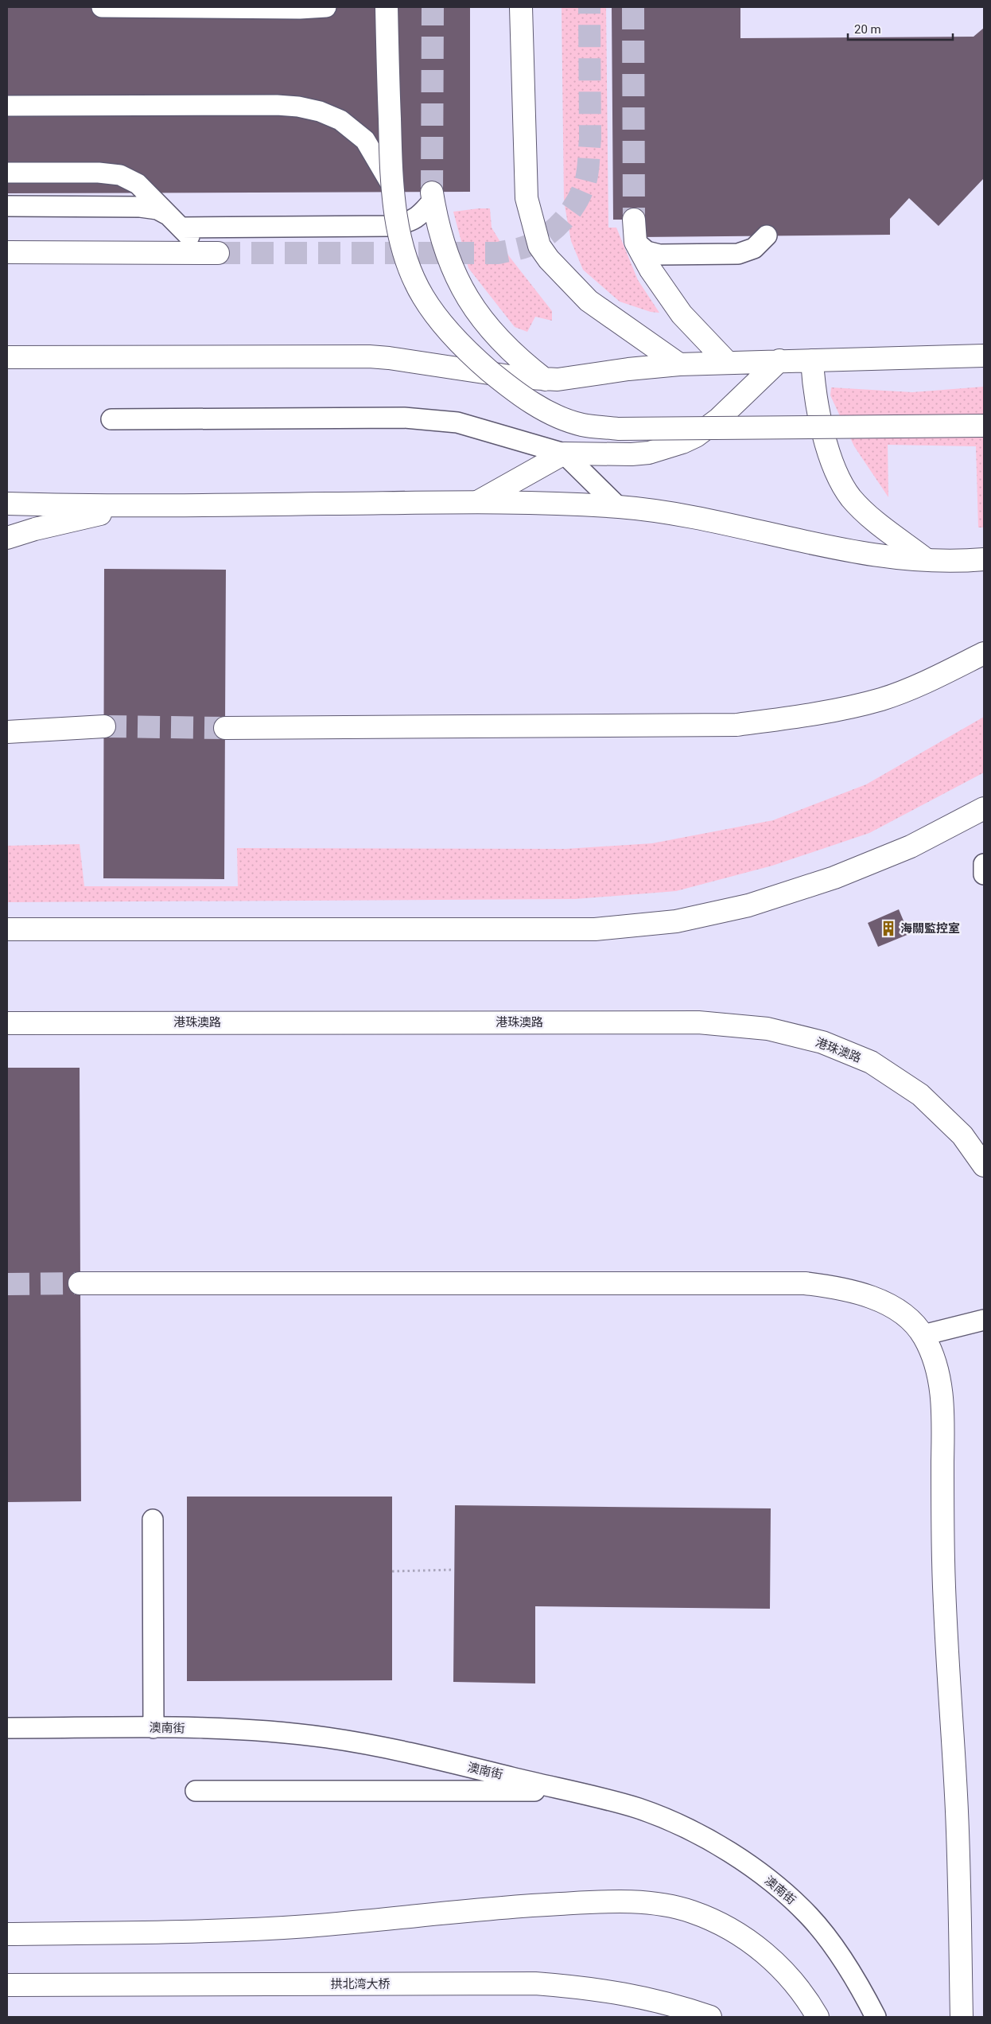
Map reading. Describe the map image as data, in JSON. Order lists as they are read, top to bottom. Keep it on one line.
{"streets":{"main road":["港珠澳路","拱北湾大桥"],"lane":["澳南街"]},"places":{"building":["海關監控室"]},"scale_bar":"20 m"}
